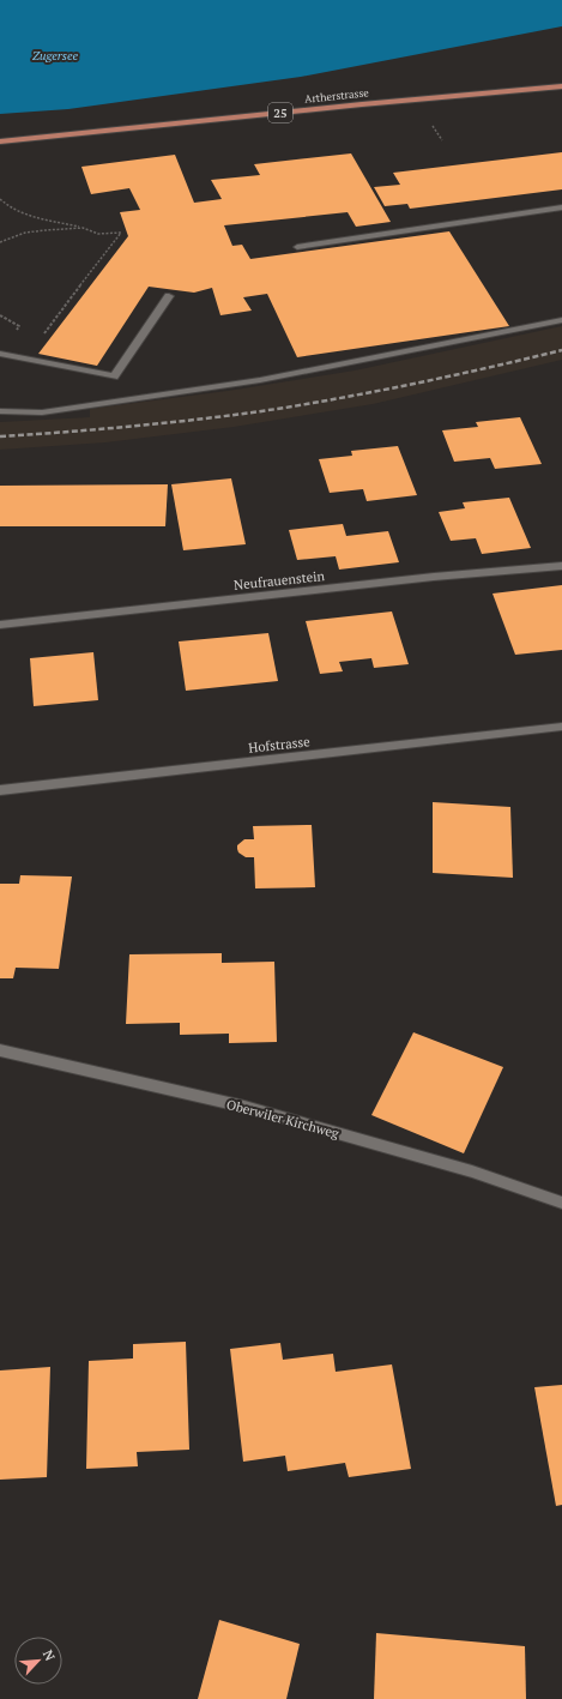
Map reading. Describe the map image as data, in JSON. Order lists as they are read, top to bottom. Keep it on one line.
{"streets":{"main road":["Artherstrasse","25"],"street":["Neufrauenstein","Hofstrasse","Oberwiler Kirchweg"]},"water":["Zugersee"],"north":"top right"}
